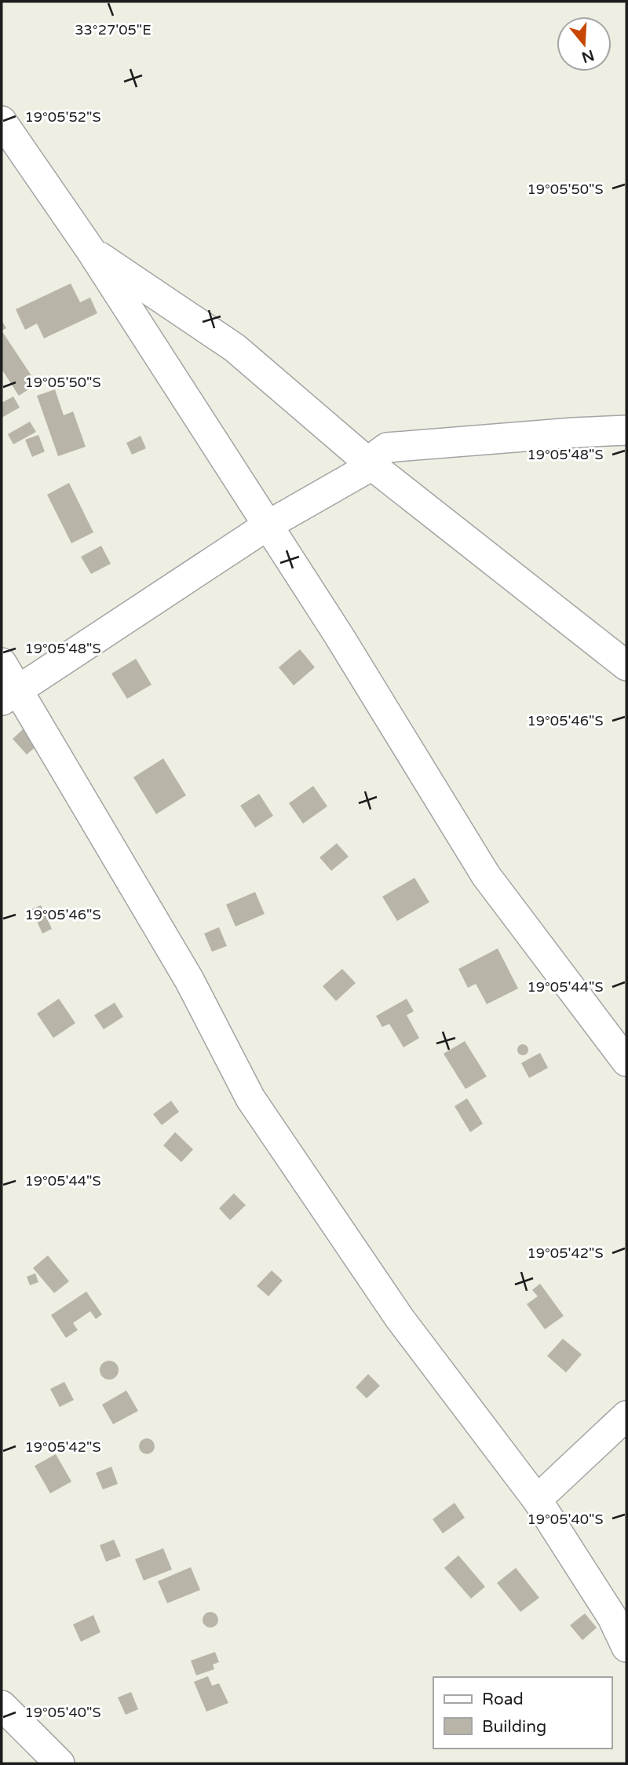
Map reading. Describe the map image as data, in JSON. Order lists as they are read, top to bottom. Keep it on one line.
{"legend":["Road","Building"],"north":"bottom","coordinates":["33°27'05\"E","19°05'52\"S","19°05'50\"S","19°05'48\"S","19°05'46\"S","19°05'44\"S","19°05'42\"S","19°05'40\"S"]}
